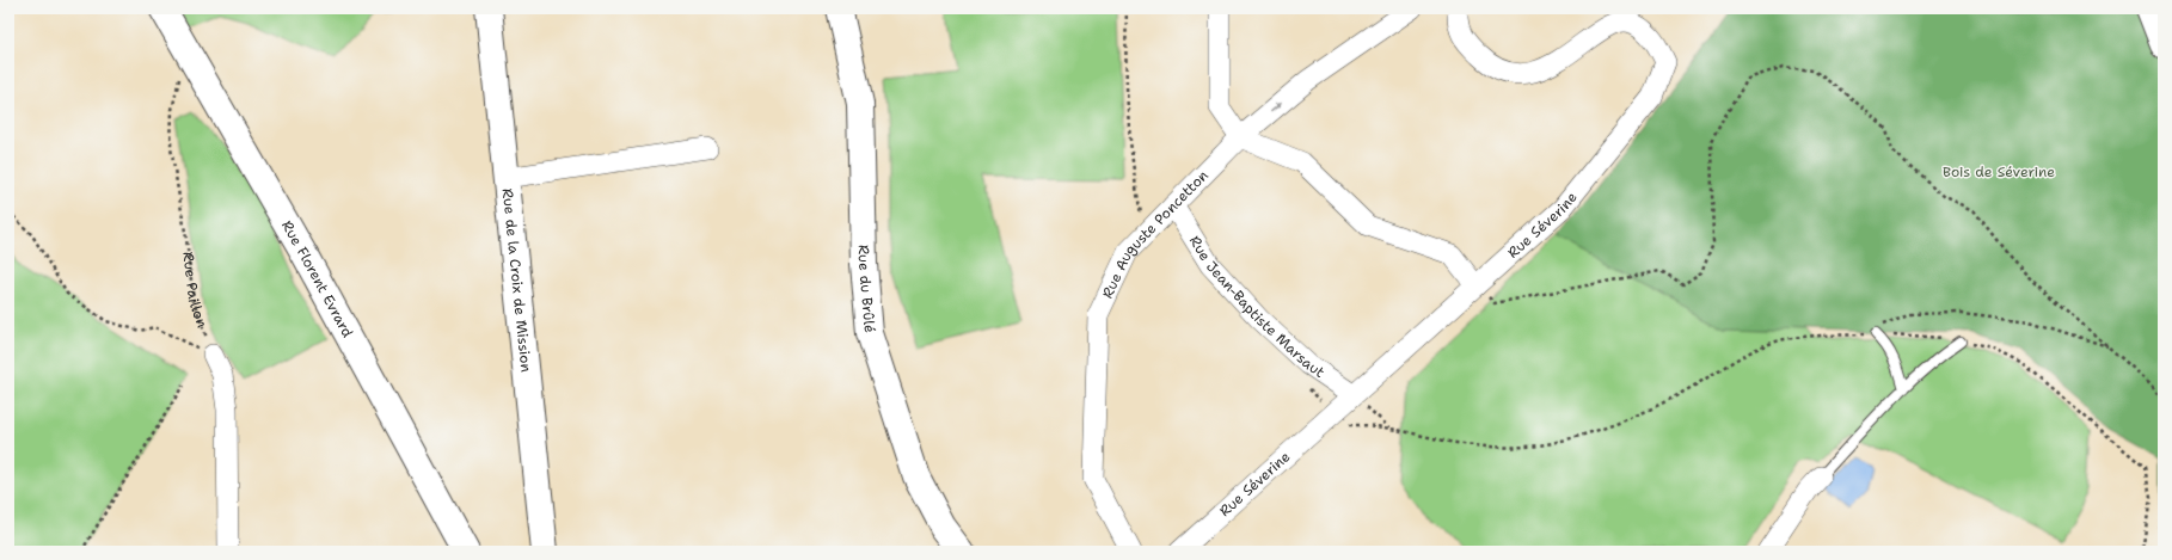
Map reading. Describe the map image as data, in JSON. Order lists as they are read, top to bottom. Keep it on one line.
{"streets":{"street":["Rue Séverine","Rue Auguste Poncetton","Rue Florent Evrard","Rue de la Croix de Mission","Rue du Brûlé","Rue Jean-Baptiste Marsaut"],"path":["Rue Paillon"]},"crossings":[["Rue Séverine","Rue Jean-Baptiste Marsaut"],["Rue Auguste Poncetton","Rue Jean-Baptiste Marsaut"],["Rue Florent Evrard","Rue Paillon"]],"parks":["Bois de Séverine"]}
